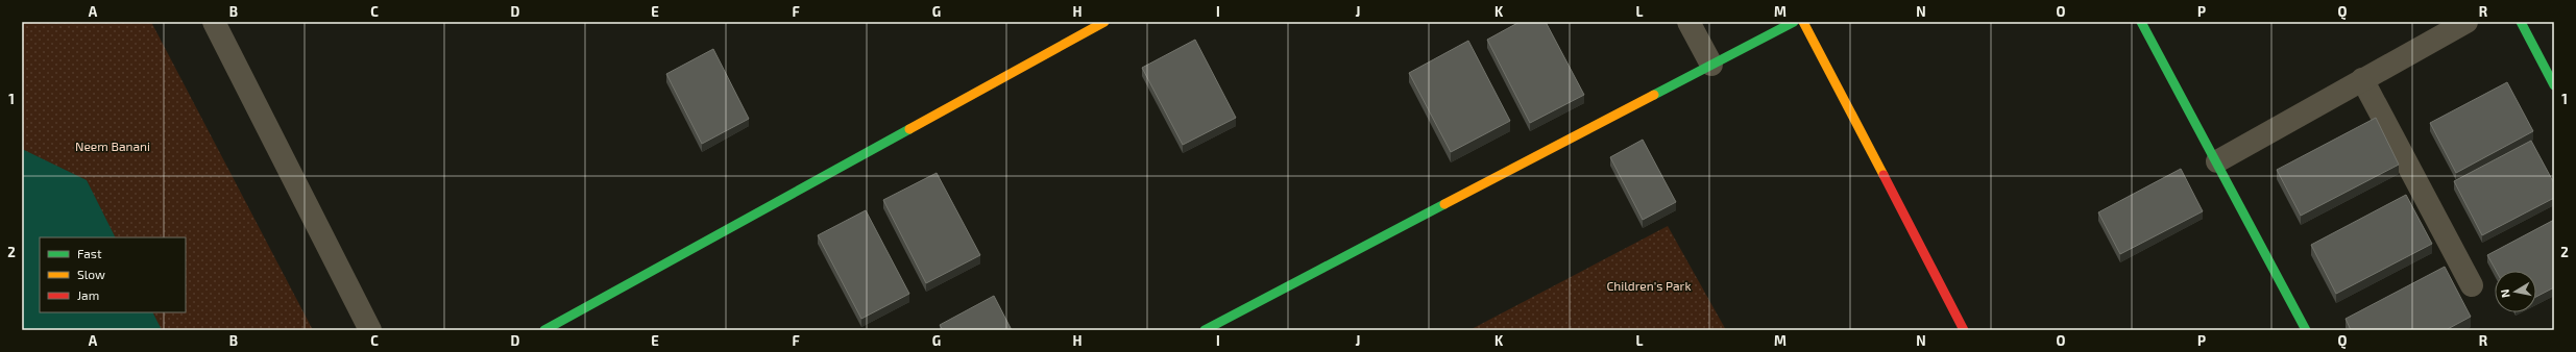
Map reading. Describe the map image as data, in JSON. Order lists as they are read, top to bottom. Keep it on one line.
{"parks":["Neem Banani","Children's Park"],"legend":["Fast","Slow","Jam"],"north":"left","grid":{"columns":["A","B","C","D","E","F","G","H","I","J","K","L","M","N","O","P","Q","R"],"rows":["1","2"]}}
